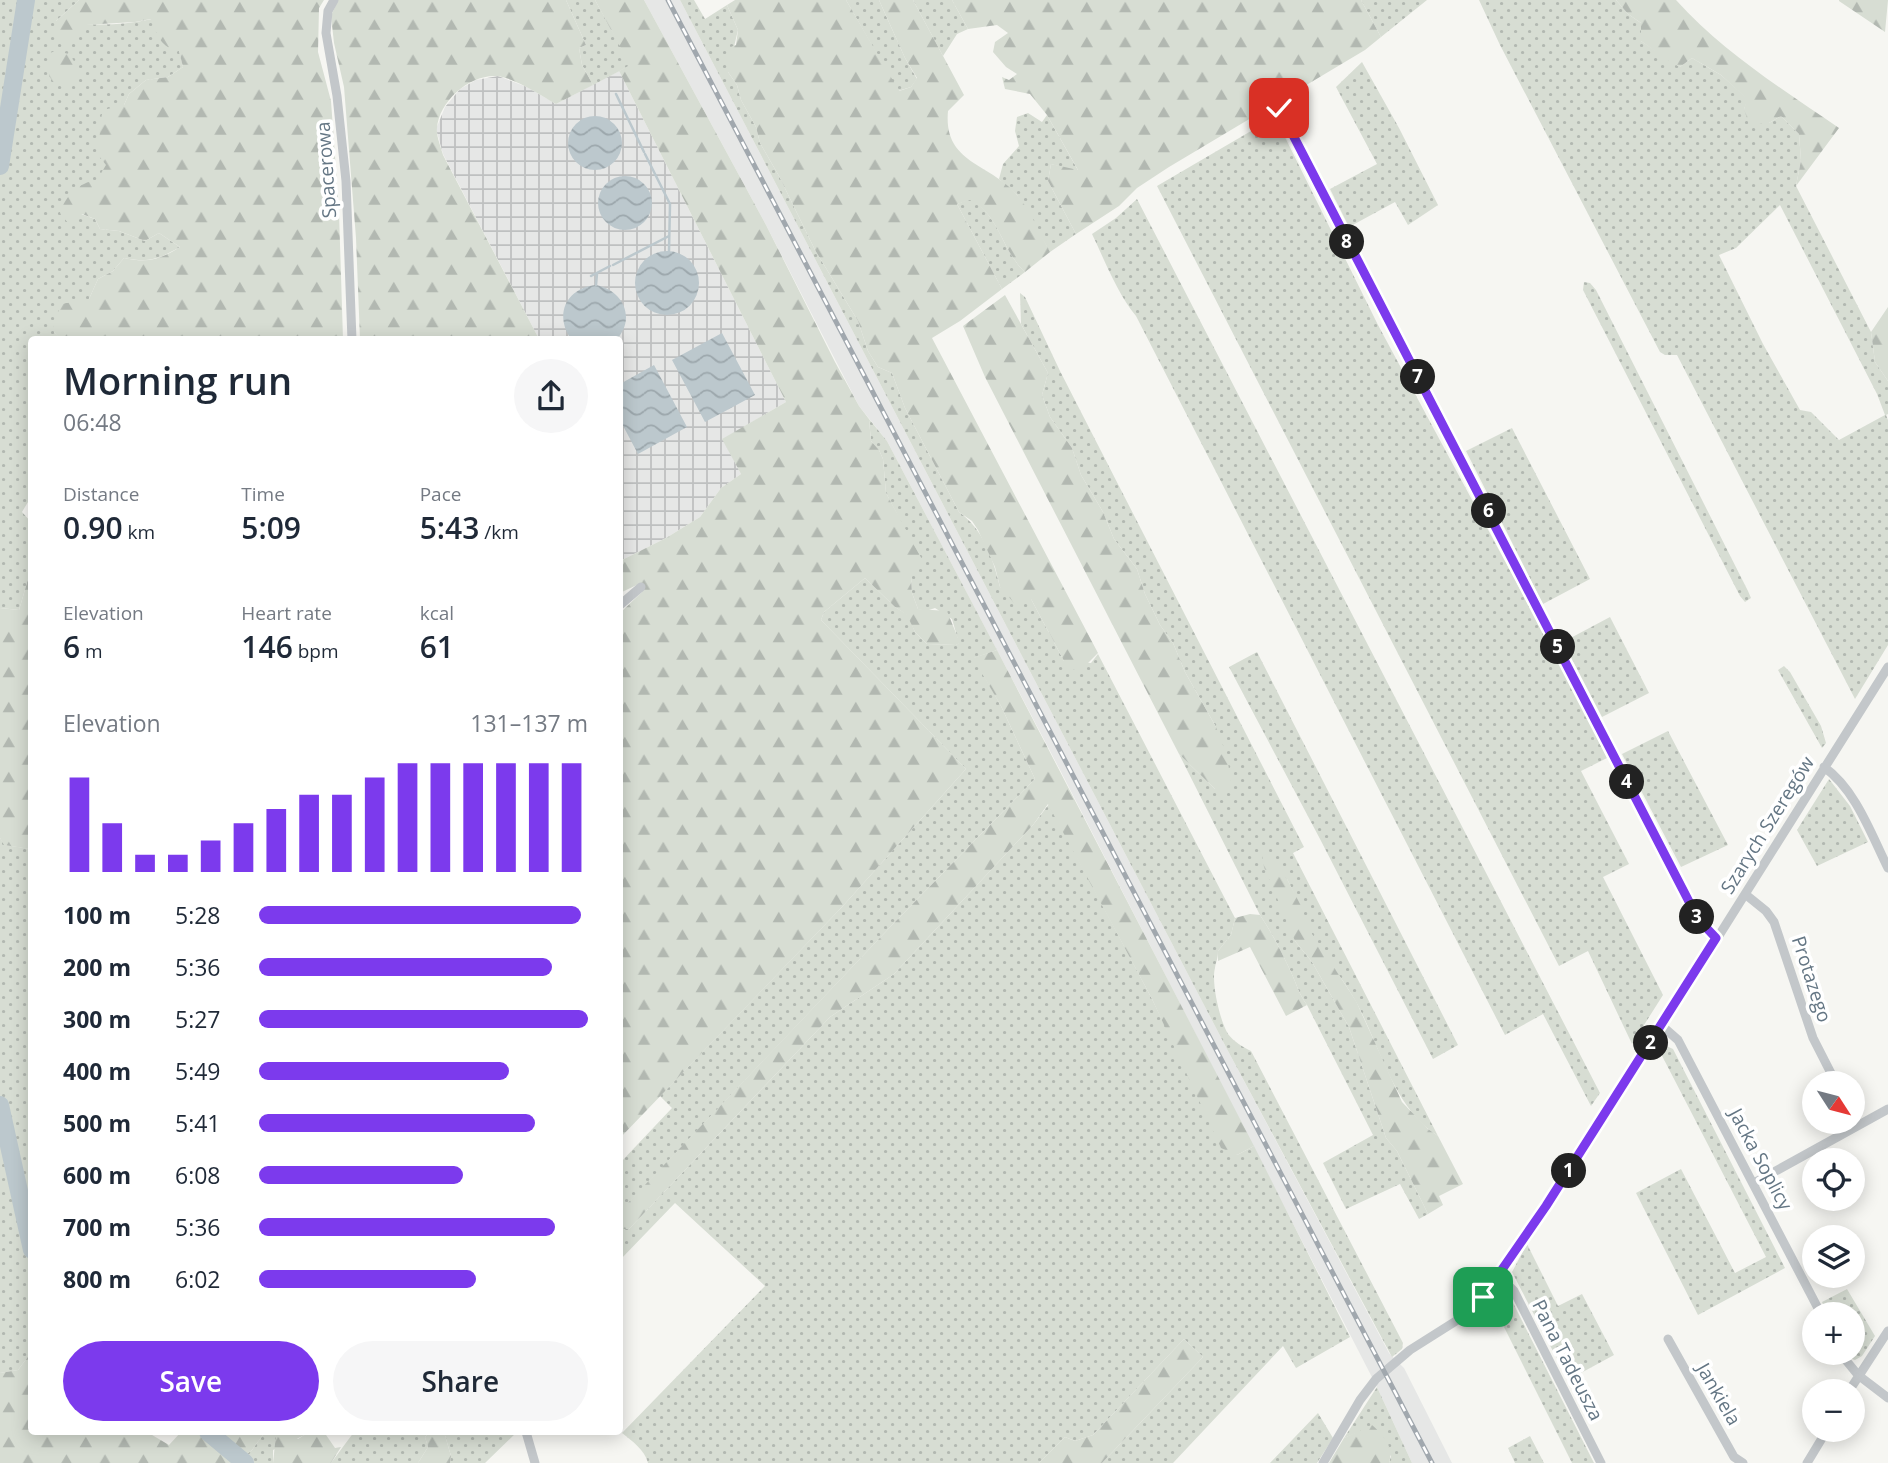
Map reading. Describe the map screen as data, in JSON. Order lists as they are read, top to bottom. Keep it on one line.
{"streets":{"street":["Spacerowa","Szarych Szeregów","Protazego","Jacka Soplicy","Pana Tadeusza","Jankiela"]},"crossings":[["Szarych Szeregów","Protazego"],["Szarych Szeregów","Jacka Soplicy"],["Szarych Szeregów","Pana Tadeusza"]],"north":"bottom right","page":{"pins":["8","7","6","5","4","3","2","1"],"heading":["Morning run","06:48"],"stats":[["Distance","0.90 km"],["Time","5:09"],["Pace","5:43 /km"],["Elevation","6 m"],["Heart rate","146 bpm"],["kcal","61"]],"chart":["Elevation","131–137 m"],"list":[{"name":"100 m","note":"5:28"},{"name":"200 m","note":"5:36"},{"name":"300 m","note":"5:27"},{"name":"400 m","note":"5:49"},{"name":"500 m","note":"5:41"},{"name":"600 m","note":"6:08"},{"name":"700 m","note":"5:36"},{"name":"800 m","note":"6:02"}],"map_buttons":["+","−"],"buttons":["Save","Share"]}}
